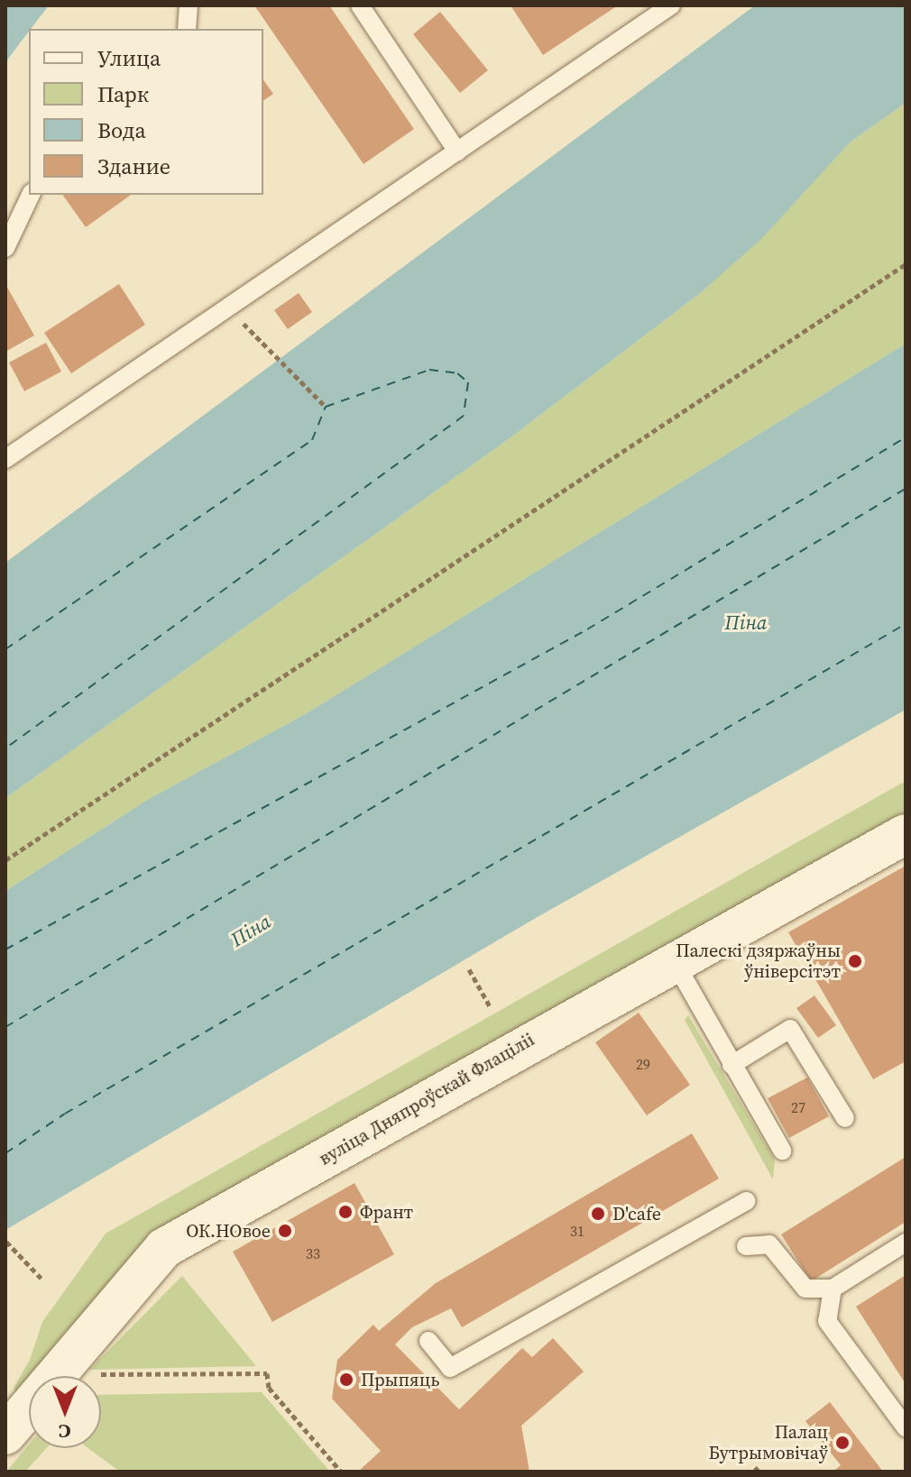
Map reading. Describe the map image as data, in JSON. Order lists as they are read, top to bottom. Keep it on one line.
{"streets":{"street":["вуліца Дняпроўскай Флаціліі"]},"water":["Піна"],"places":["Палескі дзяржаўны ўніверсітэт","Франт","D'cafe","ОК.НОвое","Прыпяць","Палац Бутрымовічаў"],"house_numbers":["29","27","31","33"],"legend":["Улица","Парк","Вода","Здание"],"north":"bottom"}
